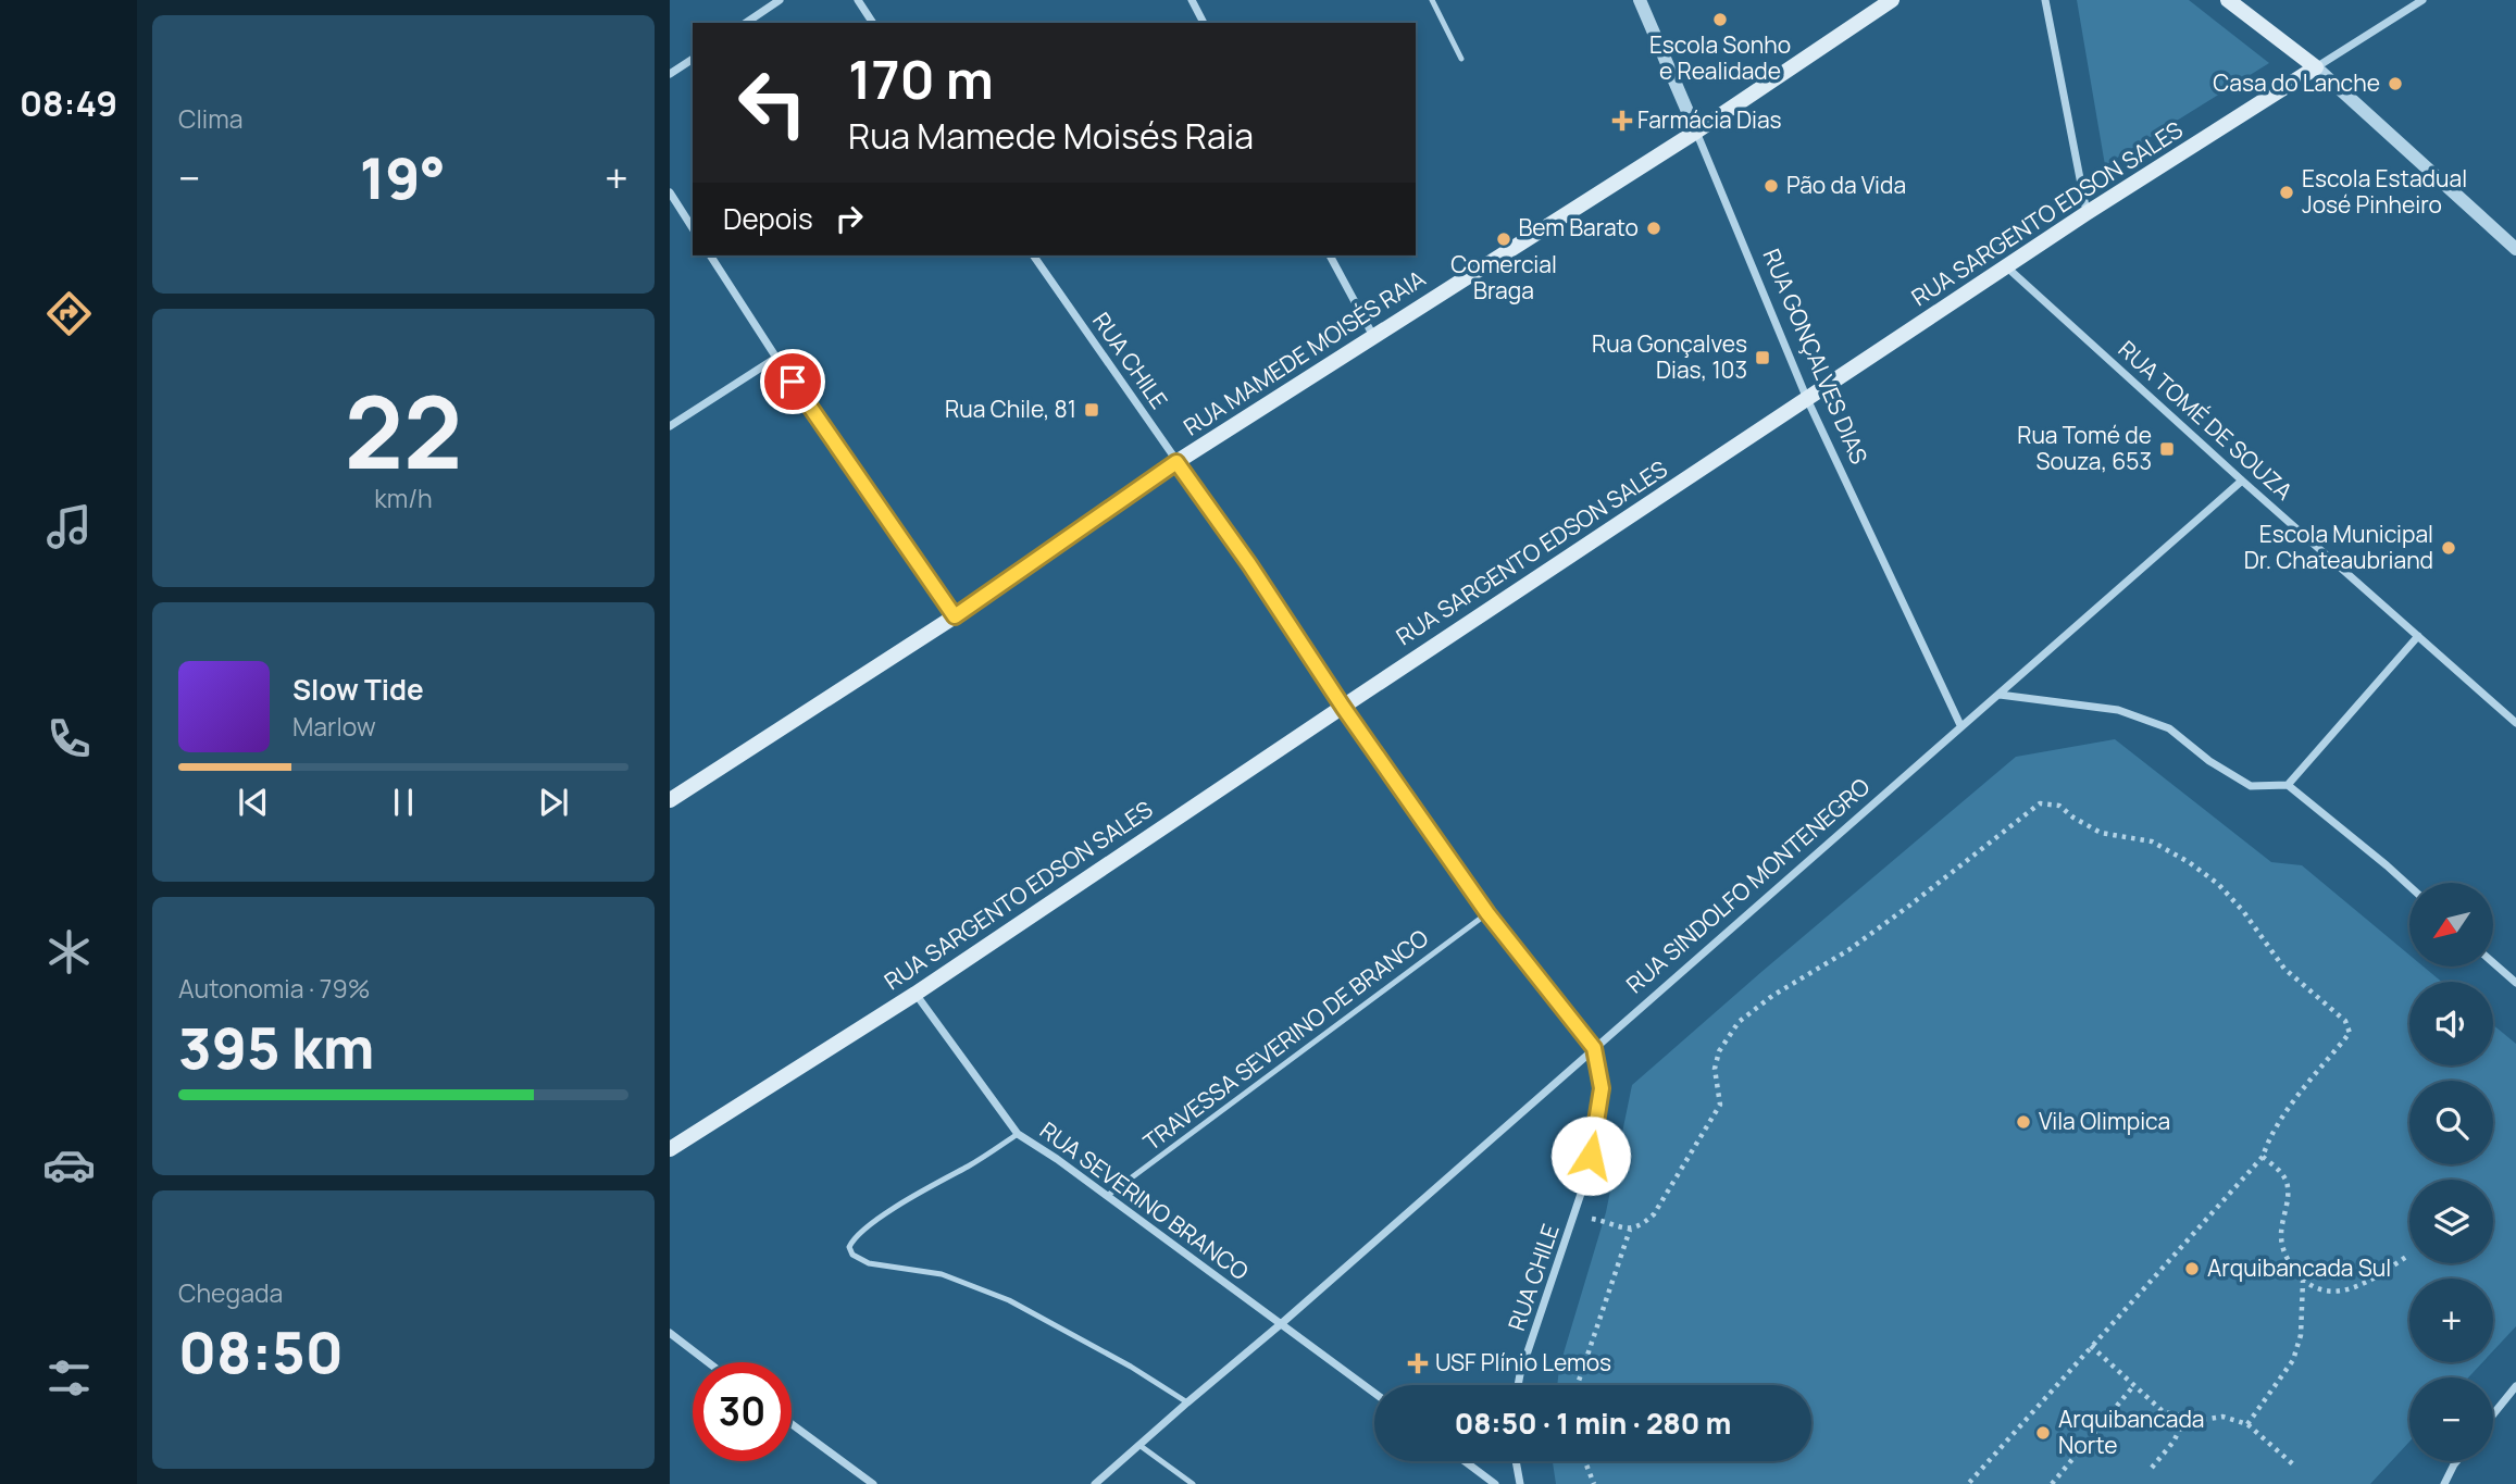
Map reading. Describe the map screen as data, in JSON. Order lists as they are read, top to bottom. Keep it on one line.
{"streets":{"main road":["RUA SARGENTO EDSON SALES","RUA MAMEDE MOISÉS RAIA"],"street":["RUA GONÇALVES DIAS","RUA CHILE","RUA TOMÉ DE SOUZA","RUA SINDOLFO MONTENEGRO","RUA SEVERINO BRANCO"],"lane":["TRAVESSA SEVERINO DE BRANCO"]},"crossings":[["RUA SARGENTO EDSON SALES","RUA GONÇALVES DIAS"],["RUA SARGENTO EDSON SALES","RUA CHILE"],["RUA SARGENTO EDSON SALES","RUA TOMÉ DE SOUZA"],["RUA SARGENTO EDSON SALES","RUA SEVERINO BRANCO"],["RUA MAMEDE MOISÉS RAIA","RUA GONÇALVES DIAS"],["RUA MAMEDE MOISÉS RAIA","RUA CHILE"],["RUA GONÇALVES DIAS","RUA SINDOLFO MONTENEGRO"],["RUA CHILE","RUA SINDOLFO MONTENEGRO"],["RUA CHILE","TRAVESSA SEVERINO DE BRANCO"],["RUA TOMÉ DE SOUZA","RUA SINDOLFO MONTENEGRO"],["RUA SINDOLFO MONTENEGRO","RUA SEVERINO BRANCO"],["TRAVESSA SEVERINO DE BRANCO","RUA SEVERINO BRANCO"]],"places":{"other":["Escola Sonho e Realidade","Casa do Lanche","Pão da Vida","Escola Estadual José Pinheiro","Bem Barato","Comercial Braga","Escola Municipal Dr. Chateaubriand","Vila Olimpica","Arquibancada Sul","Arquibancada Norte"],"health":["Farmácia Dias","USF Plínio Lemos"],"transit":["Rua Gonçalves Dias, 103","Rua Chile, 81","Rua Tomé de Souza, 653"]},"north":"bottom left","page":{"tabs":"08:49","tile":["Clima",["22","km/h"],["Autonomia · 79%","395 km"],["Chegada","08:50"]],"turn":["170 m","Rua Mamede Moisés Raia"],"heat":["−","19°","+"],"then":"Depois","song":["Slow Tide","Marlow"],"map_buttons":["+","−"],"limit":"30","trip":"08:50 · 1 min · 280 m"}}
